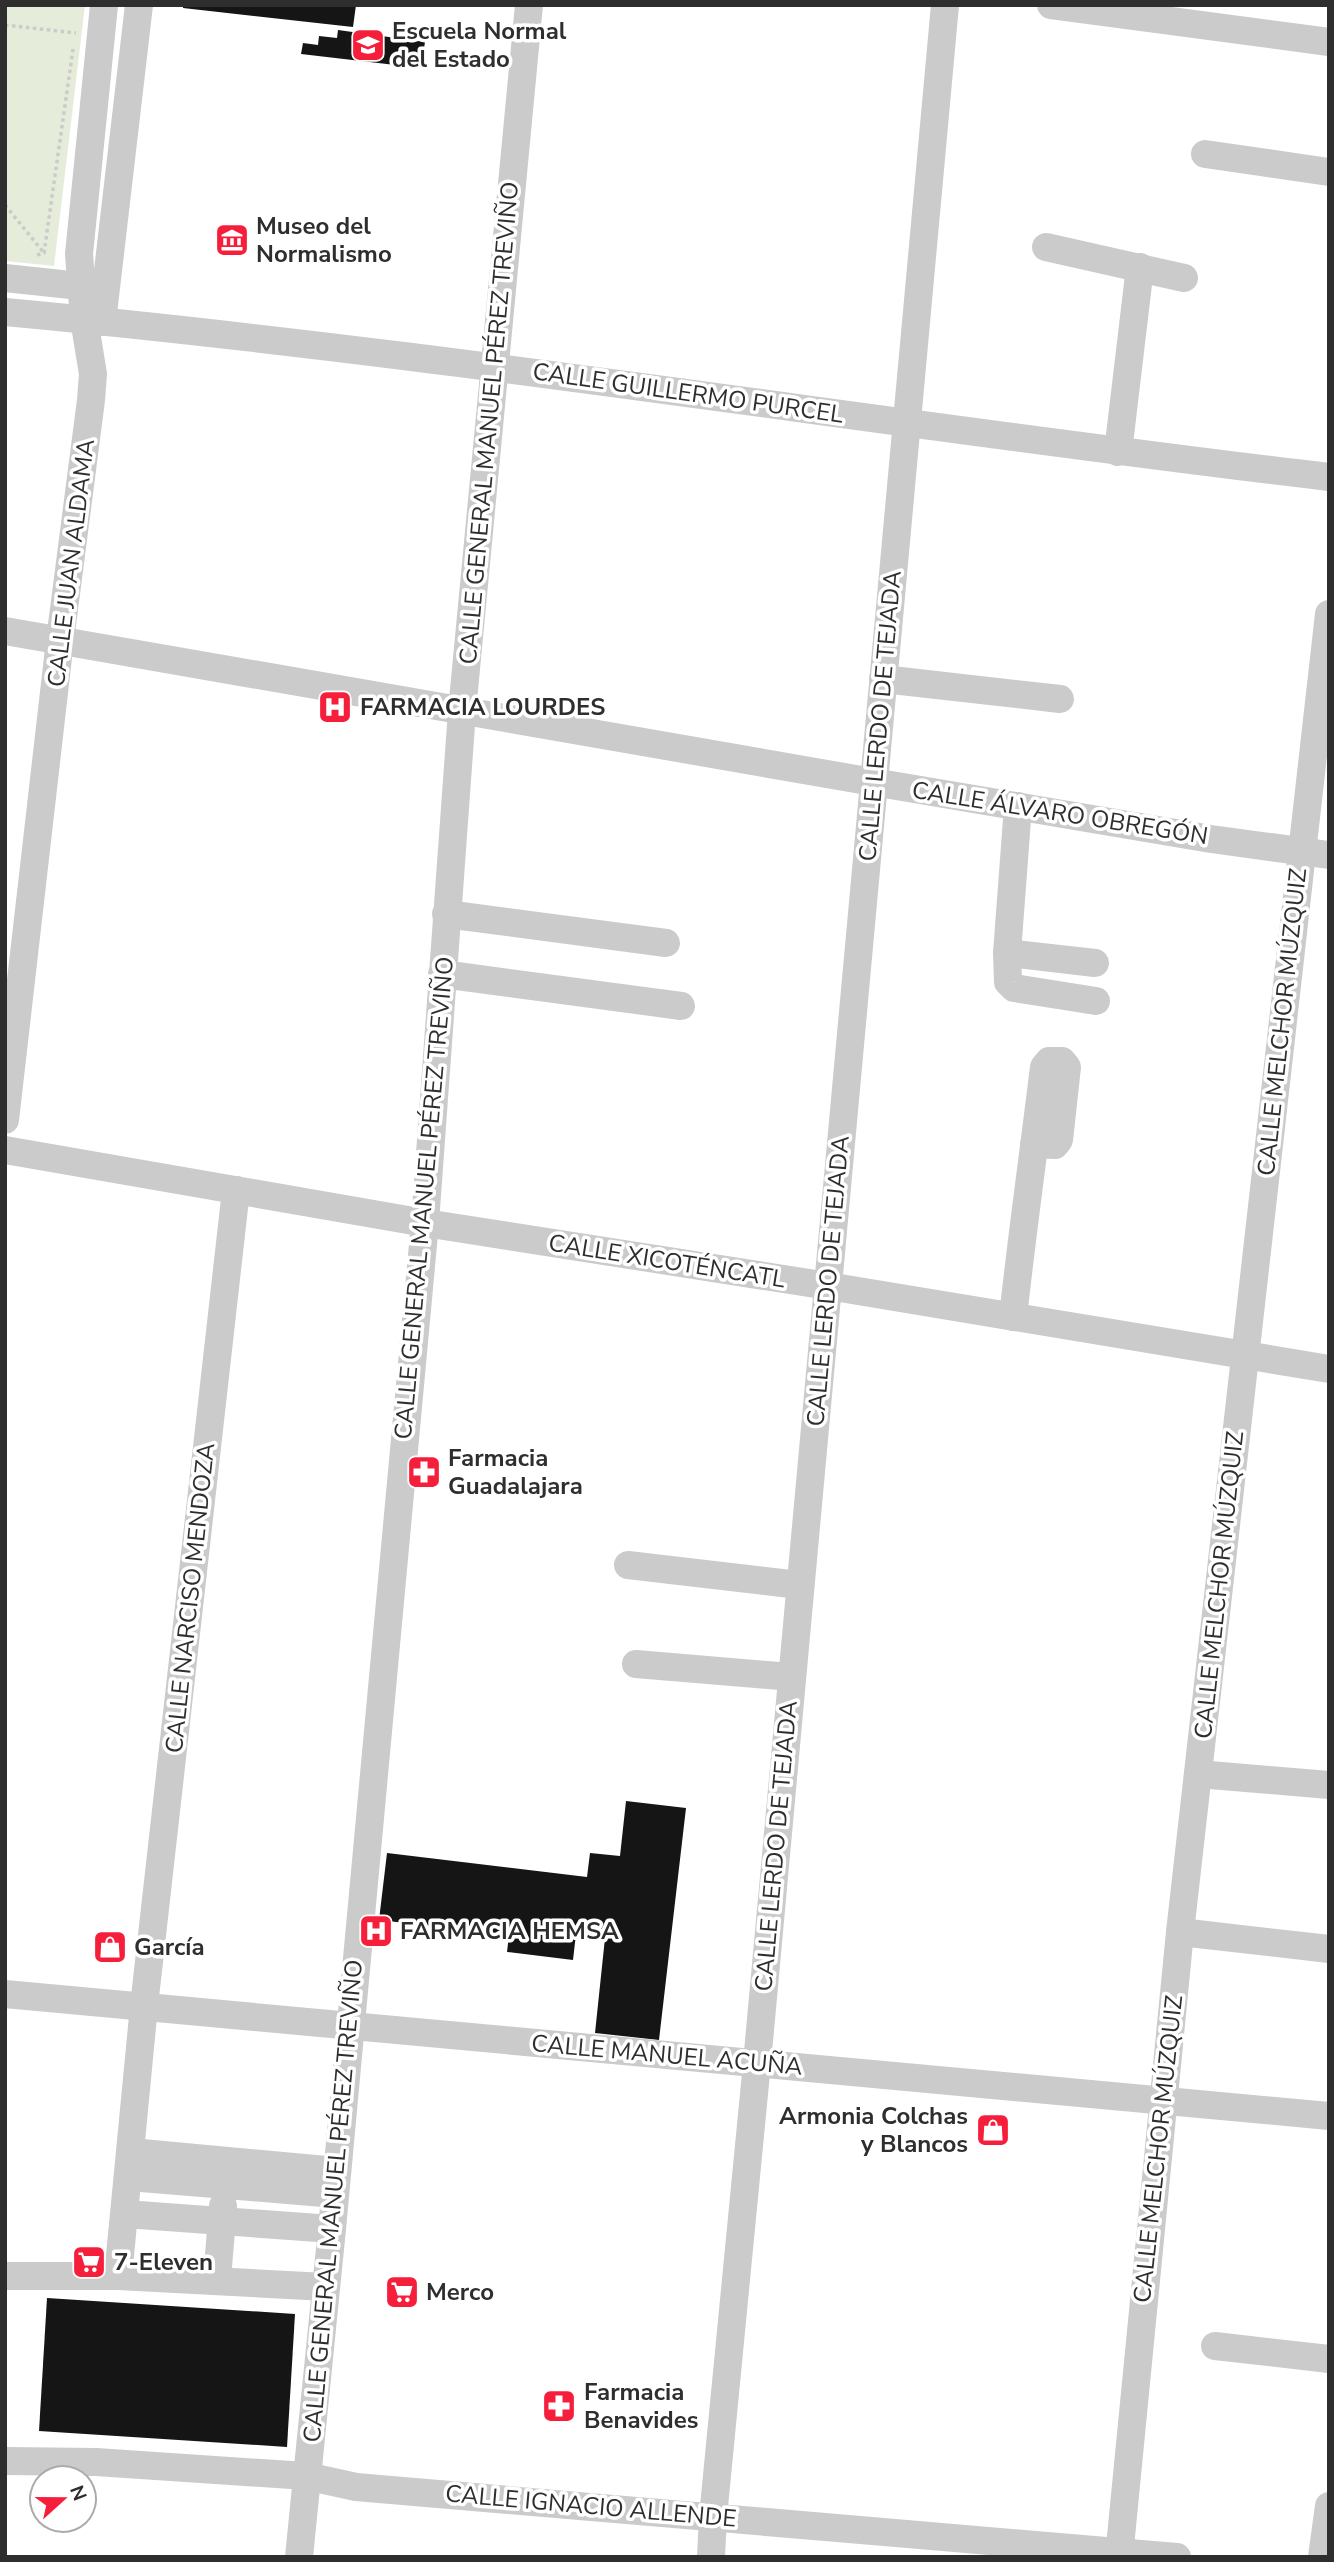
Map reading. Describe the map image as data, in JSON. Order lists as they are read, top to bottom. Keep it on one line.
{"streets":{"street":["CALLE GUILLERMO PURCEL","CALLE GENERAL MANUEL PÉREZ TREVIÑO","CALLE JUAN ALDAMA","CALLE LERDO DE TEJADA","CALLE ÁLVARO OBREGÓN","CALLE MELCHOR MÚZQUIZ","CALLE XICOTÉNCATL","CALLE NARCISO MENDOZA","CALLE MANUEL ACUÑA","CALLE IGNACIO ALLENDE"]},"crossings":[["CALLE GUILLERMO PURCEL","CALLE GENERAL MANUEL PÉREZ TREVIÑO"],["CALLE GUILLERMO PURCEL","CALLE JUAN ALDAMA"],["CALLE GUILLERMO PURCEL","CALLE LERDO DE TEJADA"],["CALLE GENERAL MANUEL PÉREZ TREVIÑO","CALLE ÁLVARO OBREGÓN"],["CALLE GENERAL MANUEL PÉREZ TREVIÑO","CALLE XICOTÉNCATL"],["CALLE GENERAL MANUEL PÉREZ TREVIÑO","CALLE MANUEL ACUÑA"],["CALLE GENERAL MANUEL PÉREZ TREVIÑO","CALLE IGNACIO ALLENDE"],["CALLE JUAN ALDAMA","CALLE ÁLVARO OBREGÓN"],["CALLE LERDO DE TEJADA","CALLE ÁLVARO OBREGÓN"],["CALLE LERDO DE TEJADA","CALLE XICOTÉNCATL"],["CALLE LERDO DE TEJADA","CALLE MANUEL ACUÑA"],["CALLE LERDO DE TEJADA","CALLE IGNACIO ALLENDE"],["CALLE ÁLVARO OBREGÓN","CALLE MELCHOR MÚZQUIZ"],["CALLE MELCHOR MÚZQUIZ","CALLE XICOTÉNCATL"],["CALLE MELCHOR MÚZQUIZ","CALLE MANUEL ACUÑA"],["CALLE MELCHOR MÚZQUIZ","CALLE IGNACIO ALLENDE"],["CALLE XICOTÉNCATL","CALLE NARCISO MENDOZA"],["CALLE NARCISO MENDOZA","CALLE MANUEL ACUÑA"]],"places":{"school or university":["Escuela Normal del Estado"],"museum":["Museo del Normalismo"],"hospital":["FARMACIA LOURDES","FARMACIA HEMSA"],"pharmacy":["Farmacia Guadalajara","Farmacia Benavides"],"shop":["García","Armonia Colchas y Blancos"],"supermarket":["7-Eleven","Merco"]},"north":"right"}
